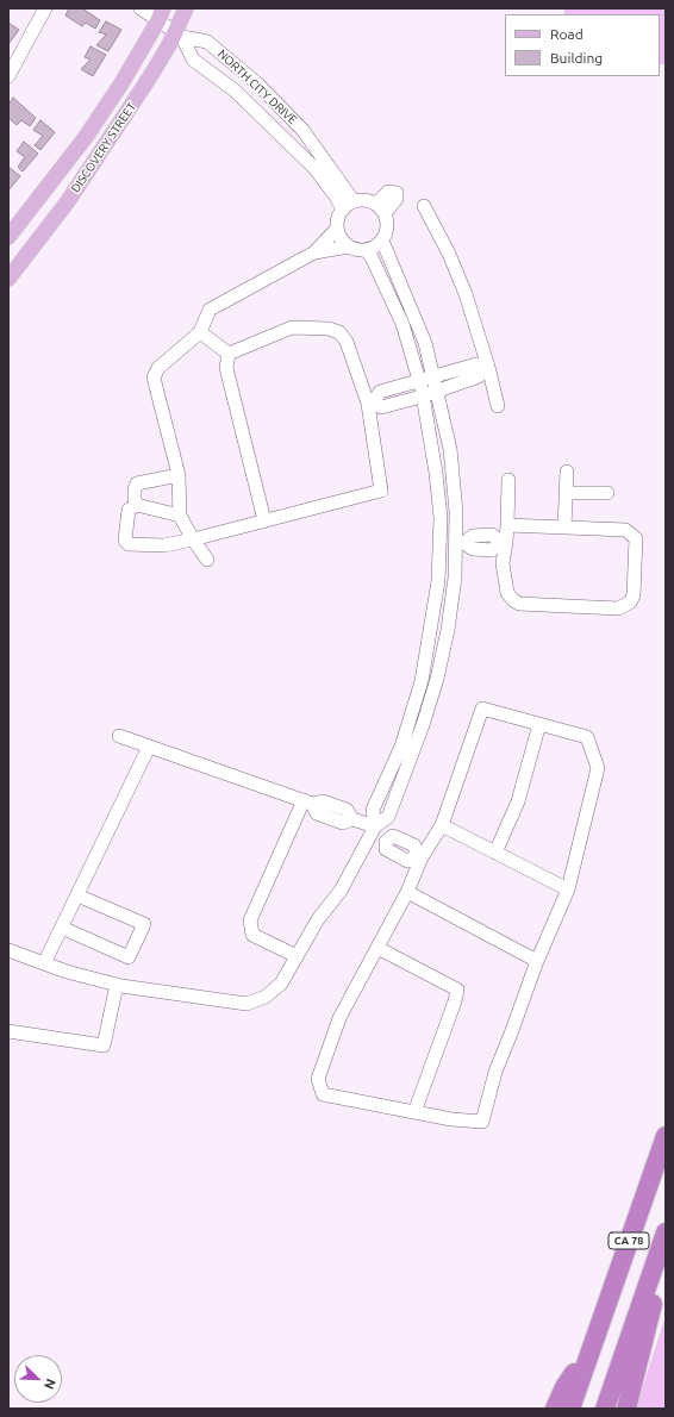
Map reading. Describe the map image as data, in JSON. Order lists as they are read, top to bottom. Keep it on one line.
{"streets":{"highway":["CA 78"],"main road":["DISCOVERY STREET"],"street":["NORTH CITY DRIVE"]},"crossings":[["NORTH CITY DRIVE","DISCOVERY STREET"]],"legend":["Road","Building"],"north":"bottom right"}
